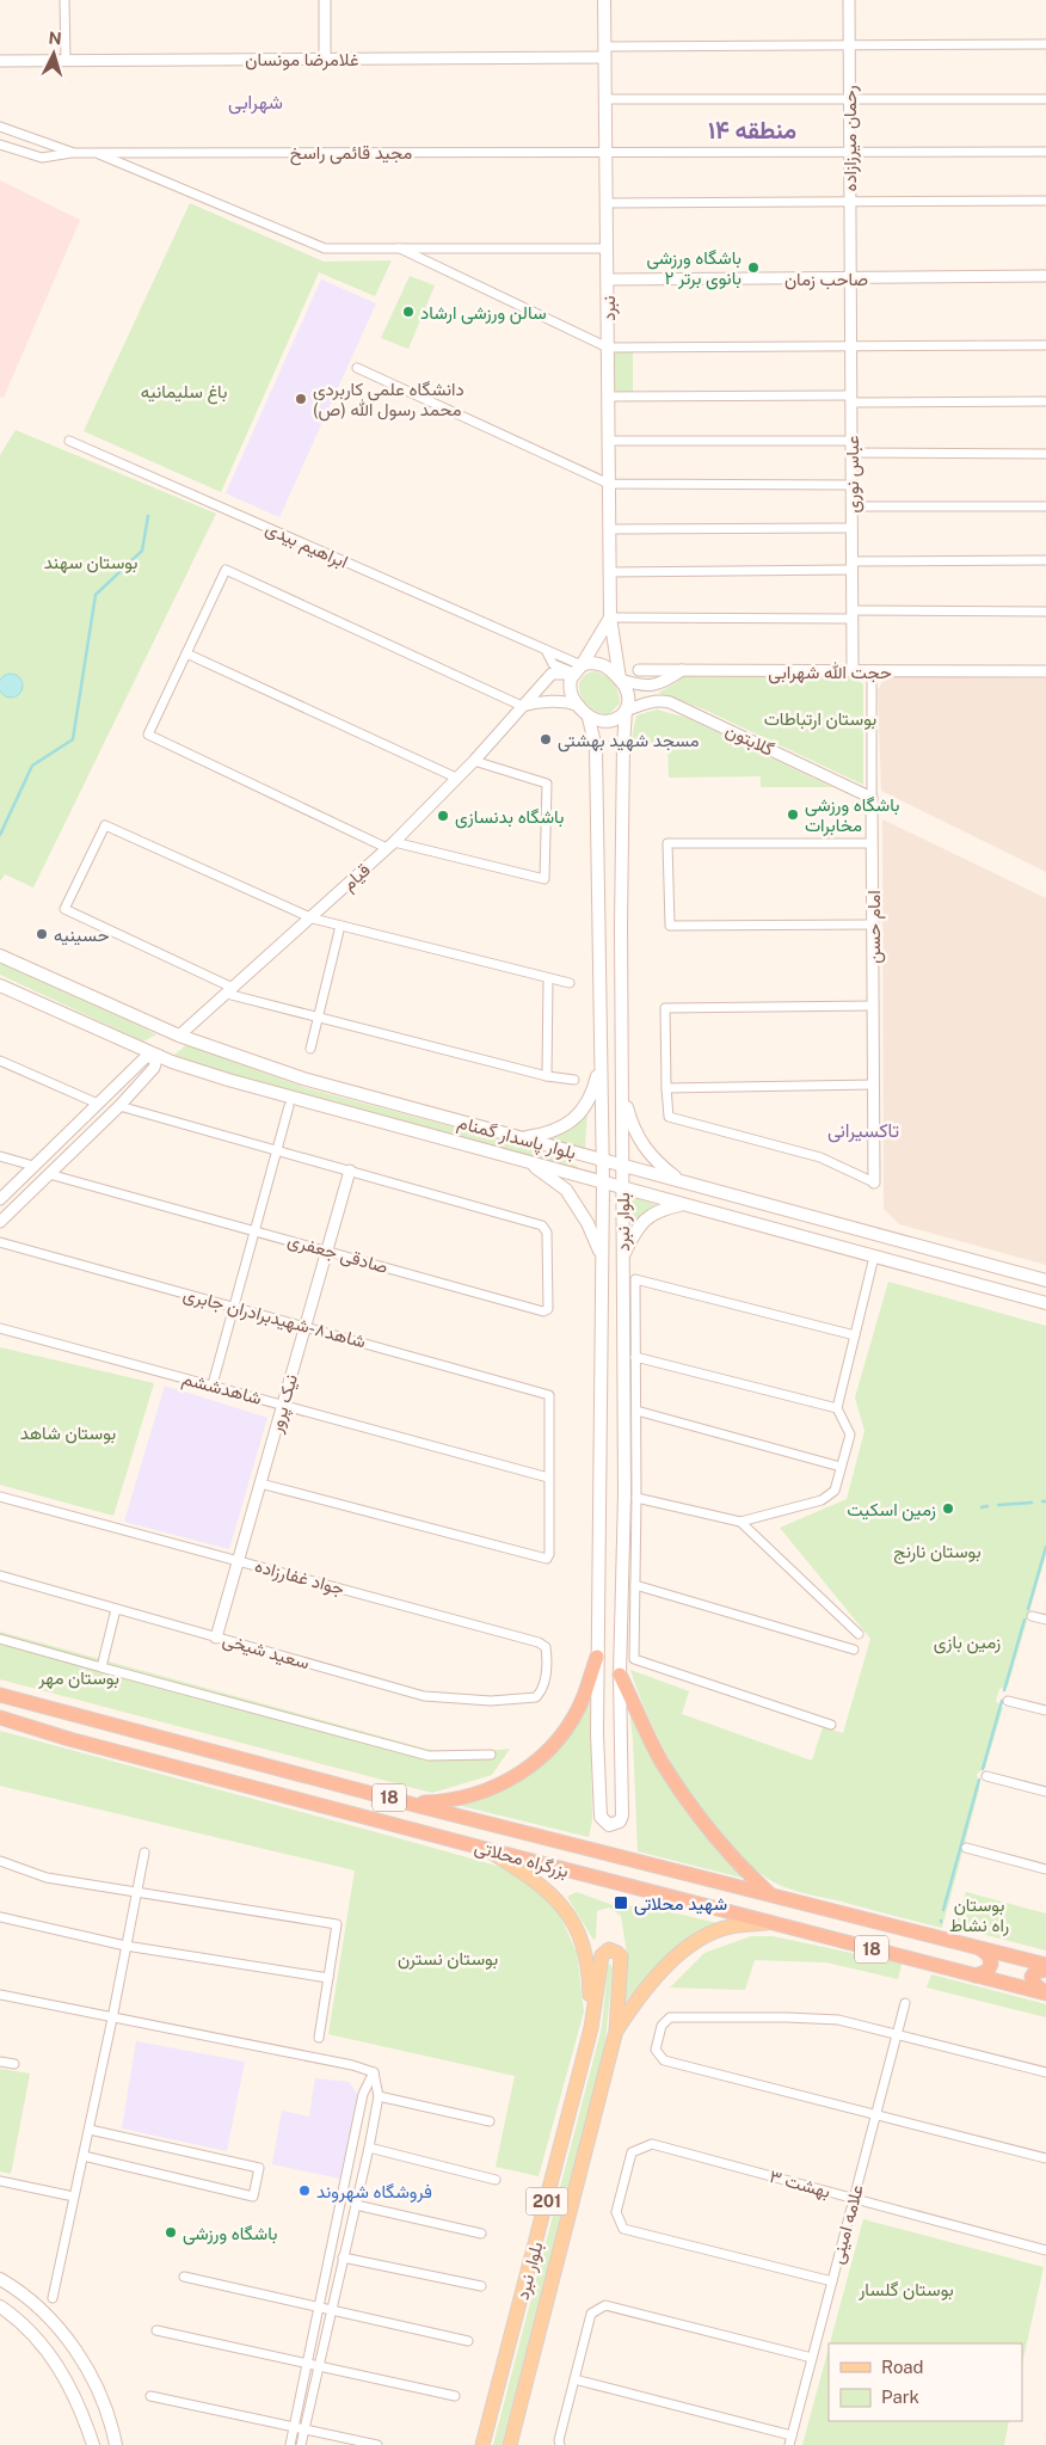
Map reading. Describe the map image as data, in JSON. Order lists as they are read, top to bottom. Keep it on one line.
{"streets":{"highway":["18","بزرگراه محلاتی"],"main road":["نبرد","بلوار پاسدار گمنام","بلوار نبرد","201"],"street":["غلامرضا مونسان","رحمان میرزازاده","مجید قائمی راسخ","صاحب زمان","عباس نوری","ابراهیم بیدی","حجت الله شهرابی","گلابتون","قیام","امام حسن","صادقی جعفری","شاهد۸-شهیدبرادران جابری","شاهدششم","نیک پرور","جواد غفارزاده","سعید شیخی","بهشت ۳","علامه امینی"]},"crossings":[["غلامرضا مونسان","نبرد"],["رحمان میرزازاده","مجید قائمی راسخ"],["رحمان میرزازاده","صاحب زمان"],["رحمان میرزازاده","عباس نوری"],["مجید قائمی راسخ","نبرد"],["صاحب زمان","نبرد"],["صاحب زمان","عباس نوری"],["نبرد","ابراهیم بیدی"],["نبرد","گلابتون"],["نبرد","قیام"],["نبرد","بلوار نبرد"],["عباس نوری","حجت الله شهرابی"],["ابراهیم بیدی","گلابتون"],["ابراهیم بیدی","قیام"],["ابراهیم بیدی","بلوار نبرد"],["حجت الله شهرابی","امام حسن"],["گلابتون","قیام"],["گلابتون","امام حسن"],["گلابتون","بلوار نبرد"],["قیام","بلوار پاسدار گمنام"],["قیام","بلوار نبرد"],["بلوار پاسدار گمنام","بلوار نبرد"],["صادقی جعفری","نیک پرور"],["شاهد۸-شهیدبرادران جابری","شاهدششم"],["شاهد۸-شهیدبرادران جابری","نیک پرور"],["شاهدششم","نیک پرور"],["نیک پرور","جواد غفارزاده"],["نیک پرور","سعید شیخی"],["جواد غفارزاده","سعید شیخی"],["بهشت ۳","علامه امینی"]],"districts":["شهرابی","منطقه ۱۴","تاکسیرانی"],"parks":["باغ سلیمانیه","بوستان سهند","بوستان ارتباطات","بوستان شاهد","بوستان نارنج","زمین بازی","بوستان مهر","بوستان راه نشاط","بوستان نسترن","بوستان گلسار"],"places":{"other":["باشگاه ورزشی بانوی برتر ۲","سالن ورزشی ارشاد","دانشگاه علمی کاربردی محمد رسول الله (ص)","مسجد شهید بهشتی","باشگاه ورزشی مخابرات","باشگاه بدنسازی","حسینیه","زمین اسکیت","فروشگاه شهروند","باشگاه ورزشی"],"transit":["شهید محلاتی"]},"legend":["Road","Park"],"north":"top"}
